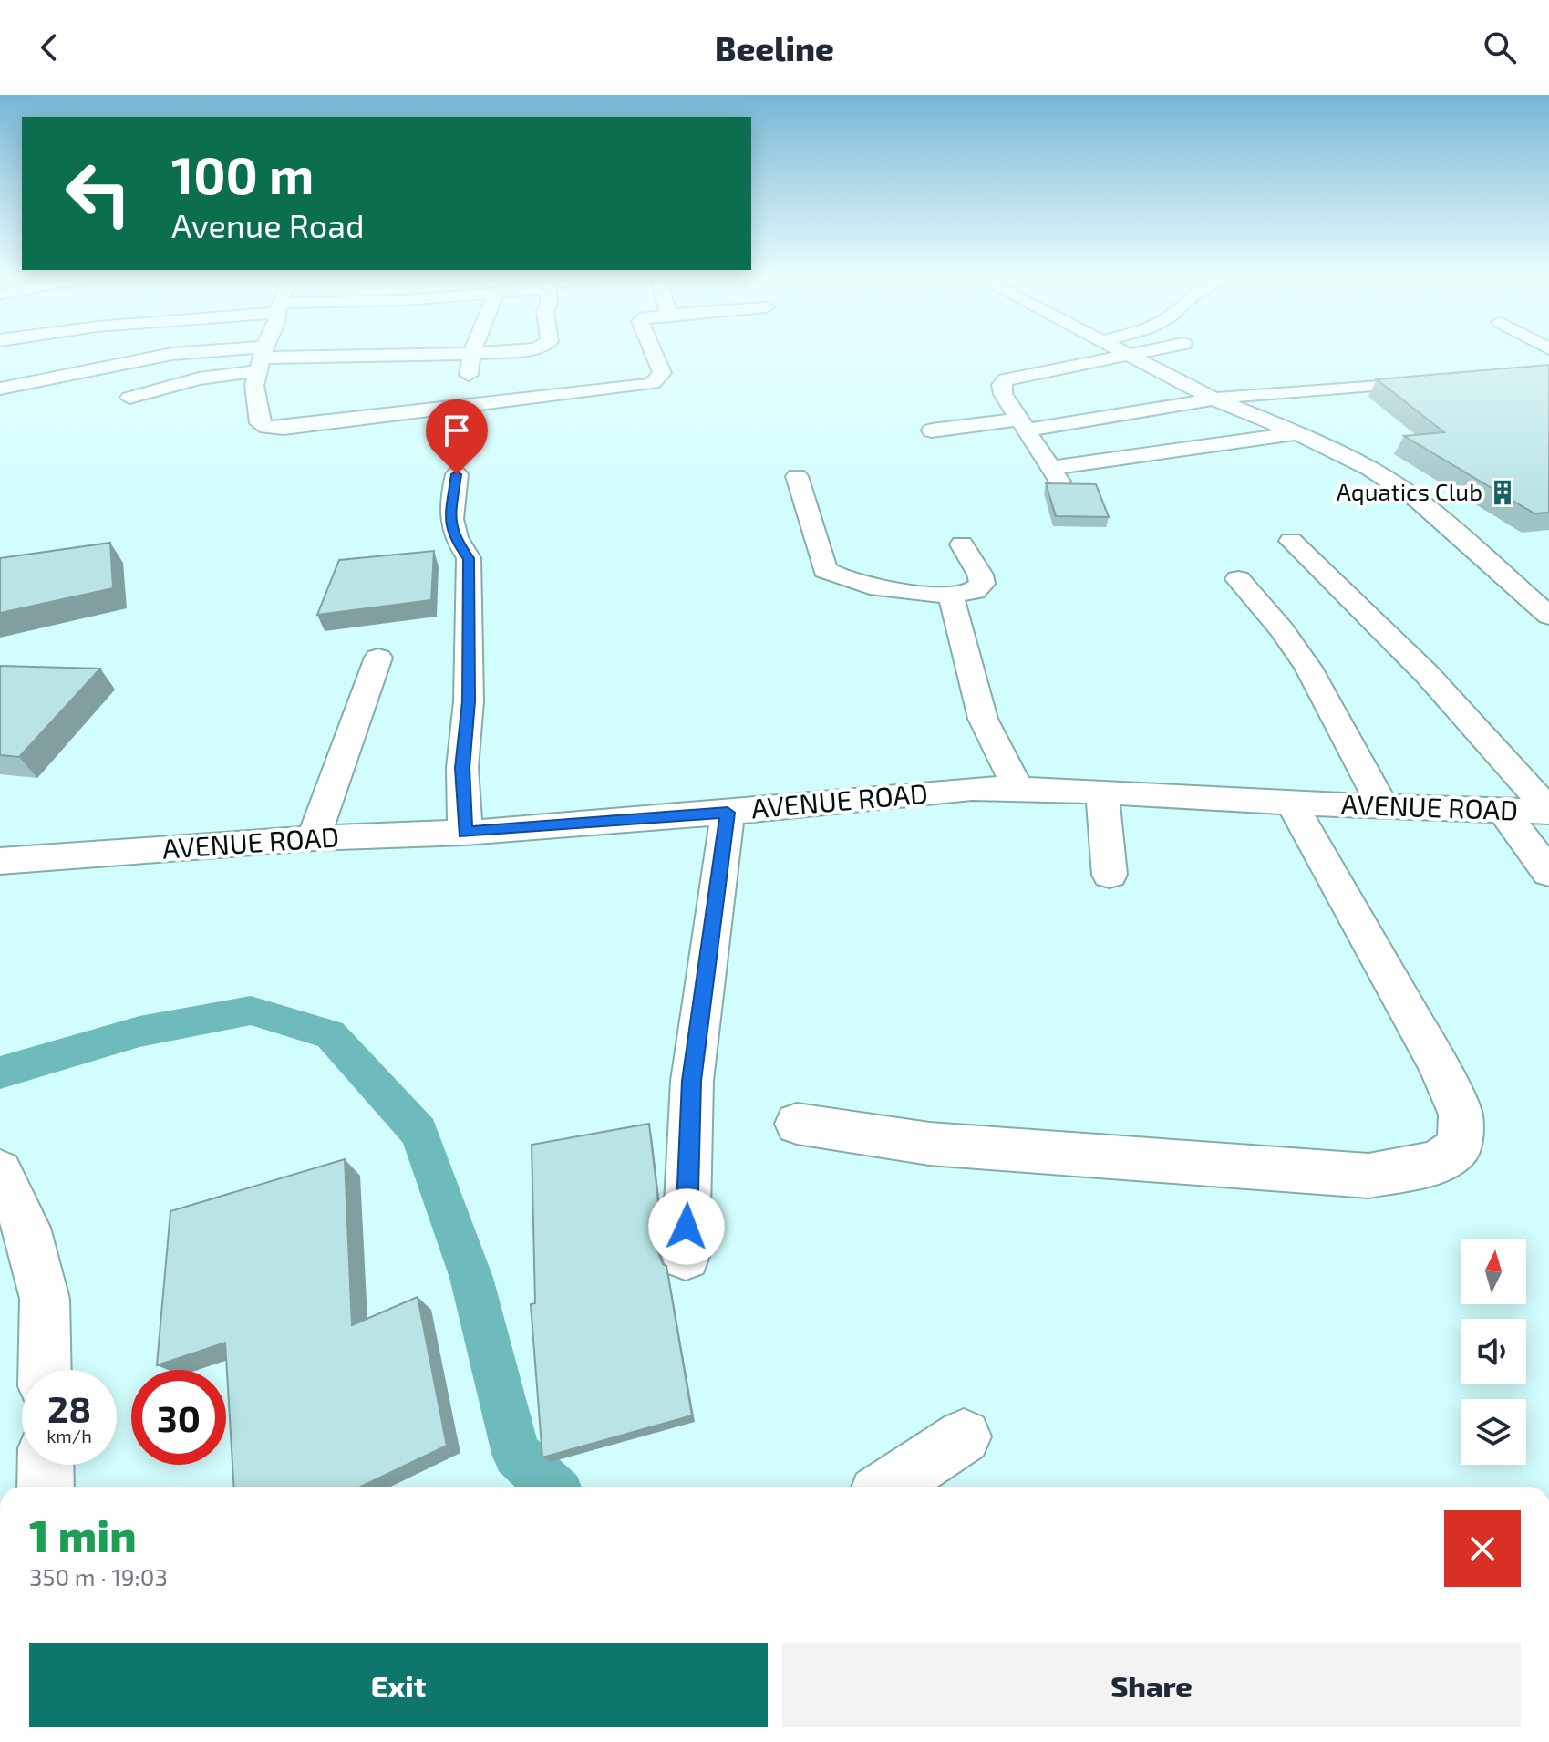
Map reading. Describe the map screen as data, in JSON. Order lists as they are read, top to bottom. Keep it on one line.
{"streets":{"street":["AVENUE ROAD"]},"places":{"building":["Aquatics Club"]},"north":"top","page":{"header":"Beeline","turn":["100 m","Avenue Road"],"speed":"28 km/h","limit":"30","heading":["1 min","350 m · 19:03"],"buttons":["Exit","Share"]}}
